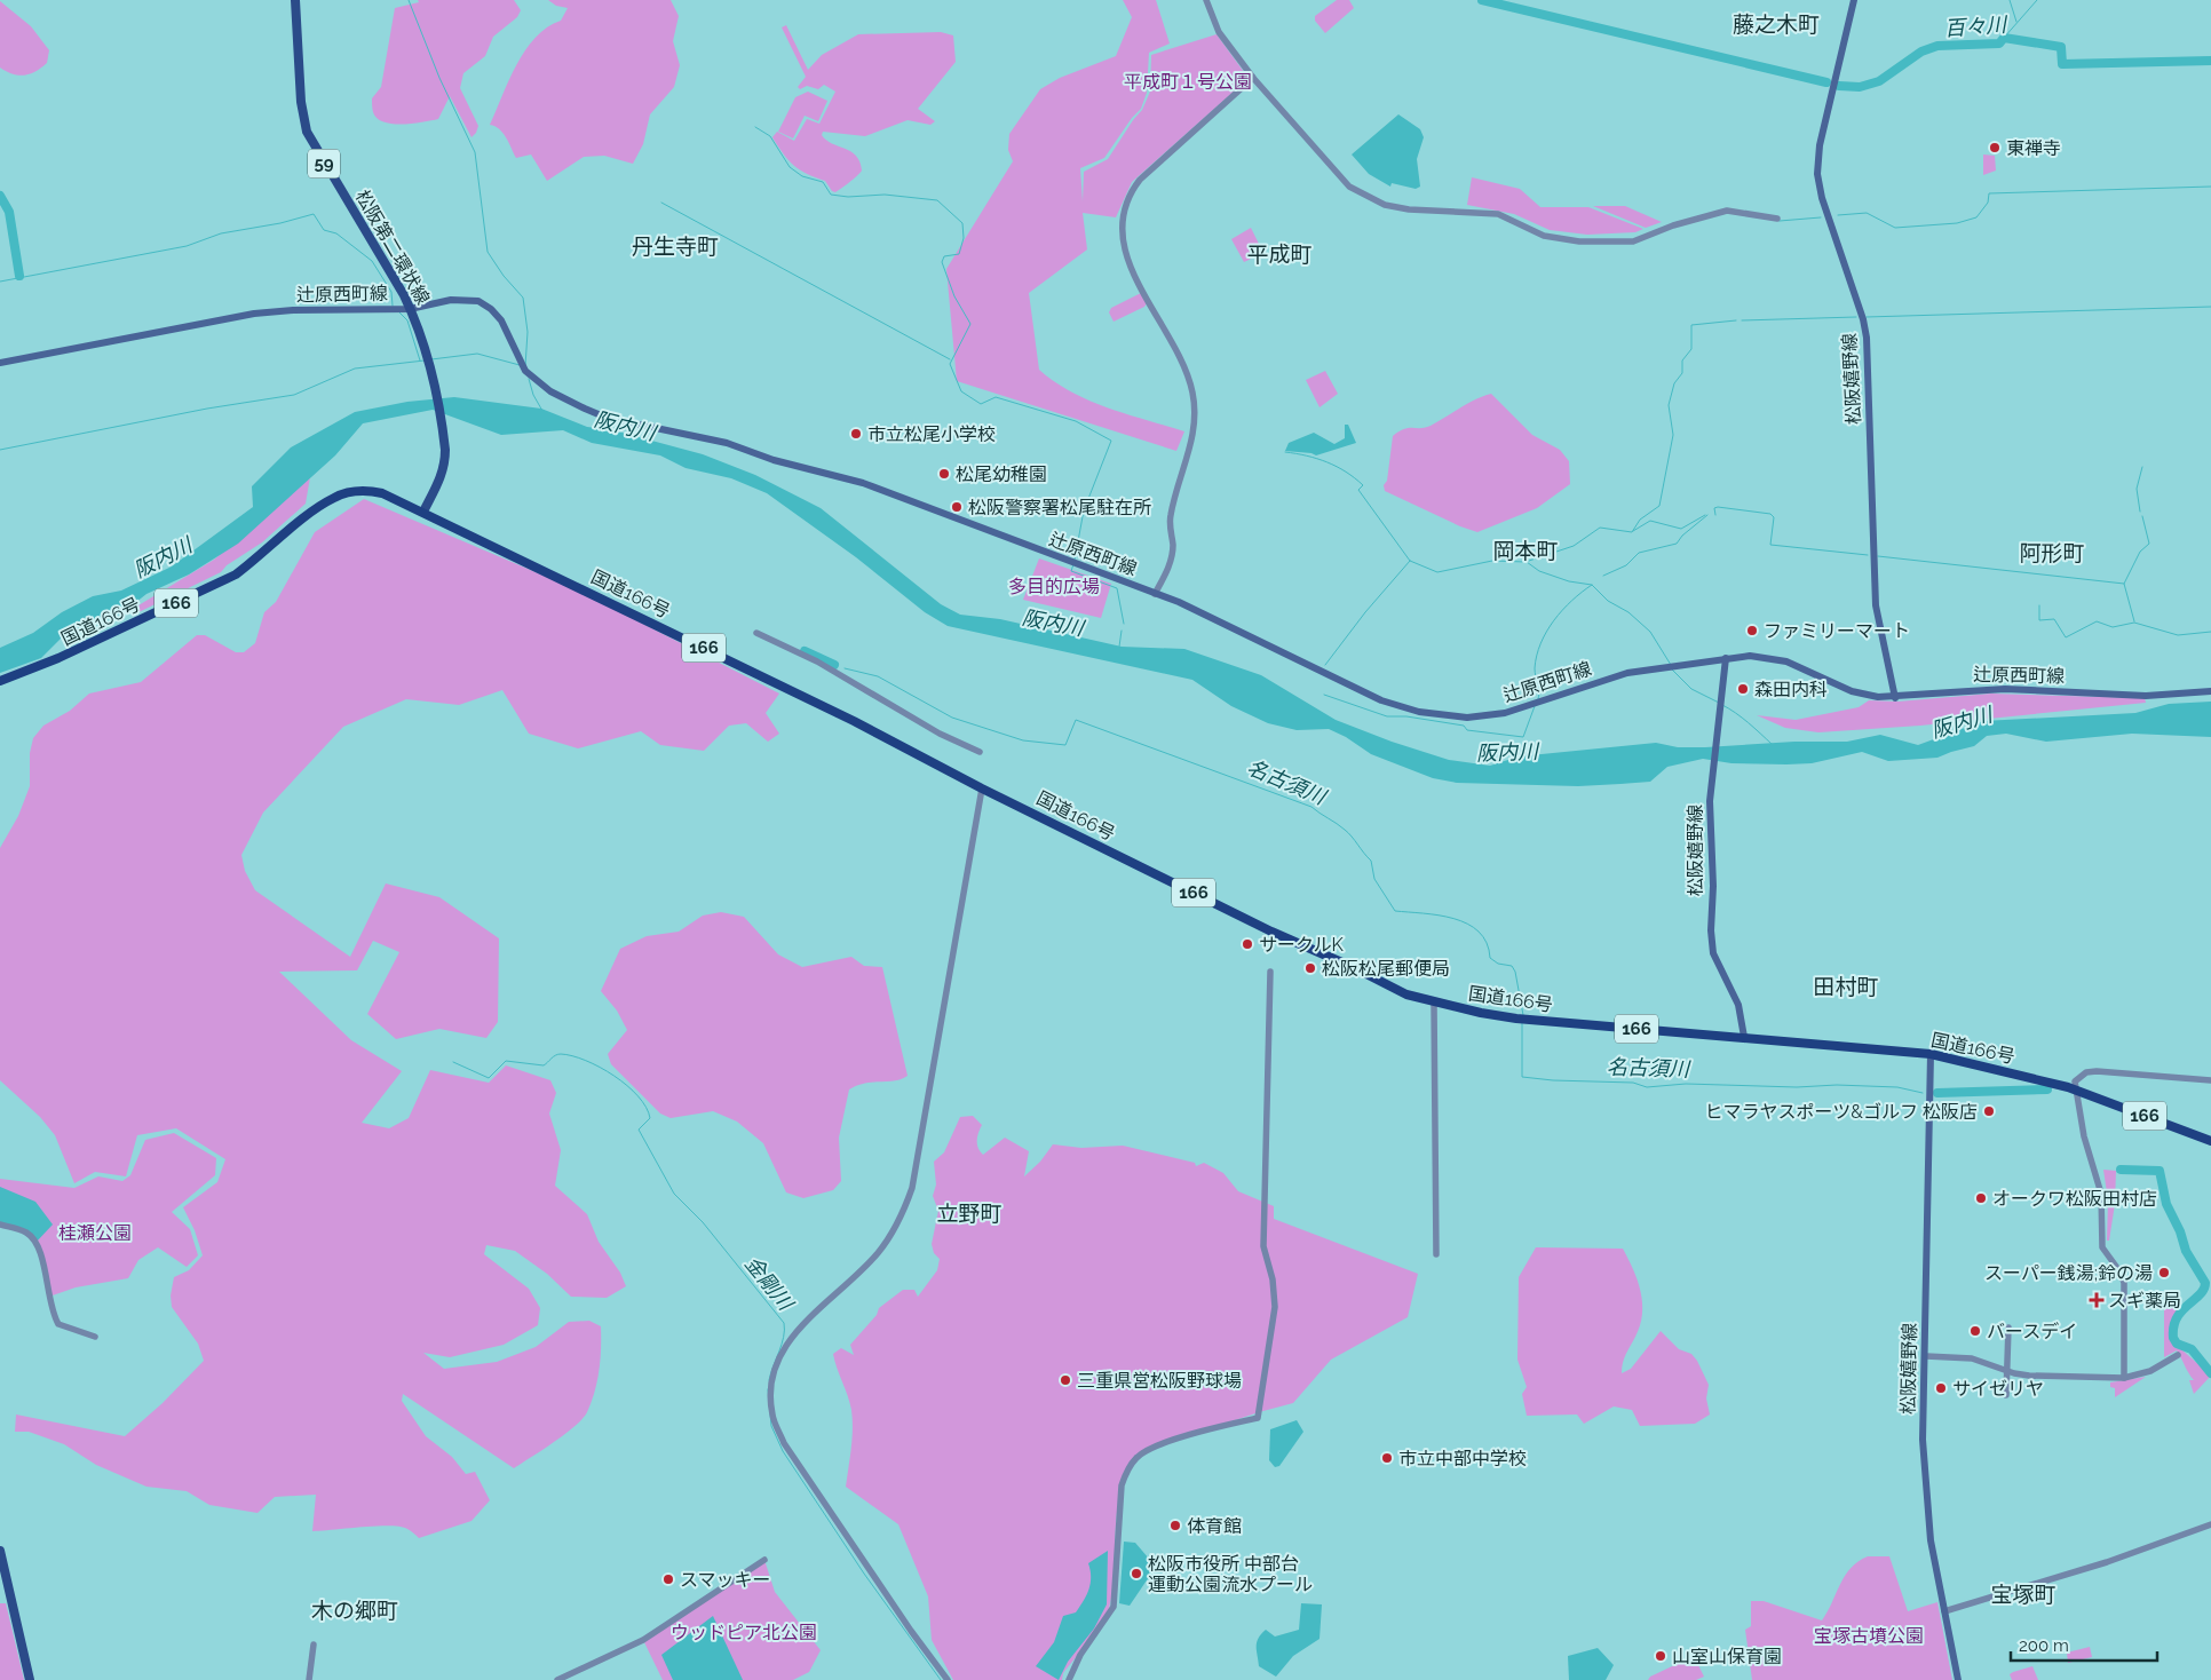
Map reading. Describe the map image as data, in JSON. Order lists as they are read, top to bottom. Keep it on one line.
{"streets":{"highway":["国道166号","166"],"main road":["59","松阪第二環状線","辻原西町線","松阪嬉野線"]},"crossings":[["松阪第二環状線","辻原西町線"],["松阪第二環状線","国道166号"],["辻原西町線","松阪嬉野線"],["松阪嬉野線","国道166号"]],"districts":["藤之木町","丹生寺町","平成町","岡本町","阿形町","田村町","立野町","宝塚町","木の郷町"],"water":["百々川","阪内川","名古須川","金剛川"],"parks":["平成町１号公園","多目的広場","桂瀬公園","ウッドピア北公園","宝塚古墳公園"],"places":{"other":["東禅寺","市立松尾小学校","松尾幼稚園","松阪警察署松尾駐在所","ファミリーマート","森田内科","サークルK","松阪松尾郵便局","ヒマラヤスポーツ&ゴルフ 松阪店","オークワ松阪田村店","スーパー銭湯;鈴の湯","バースデイ","三重県営松阪野球場","サイゼリヤ","市立中部中学校","体育館","松阪市役所 中部台 運動公園流水プール","スマッキー","山室山保育園"],"health":["スギ薬局"]},"scale_bar":"200 m"}
